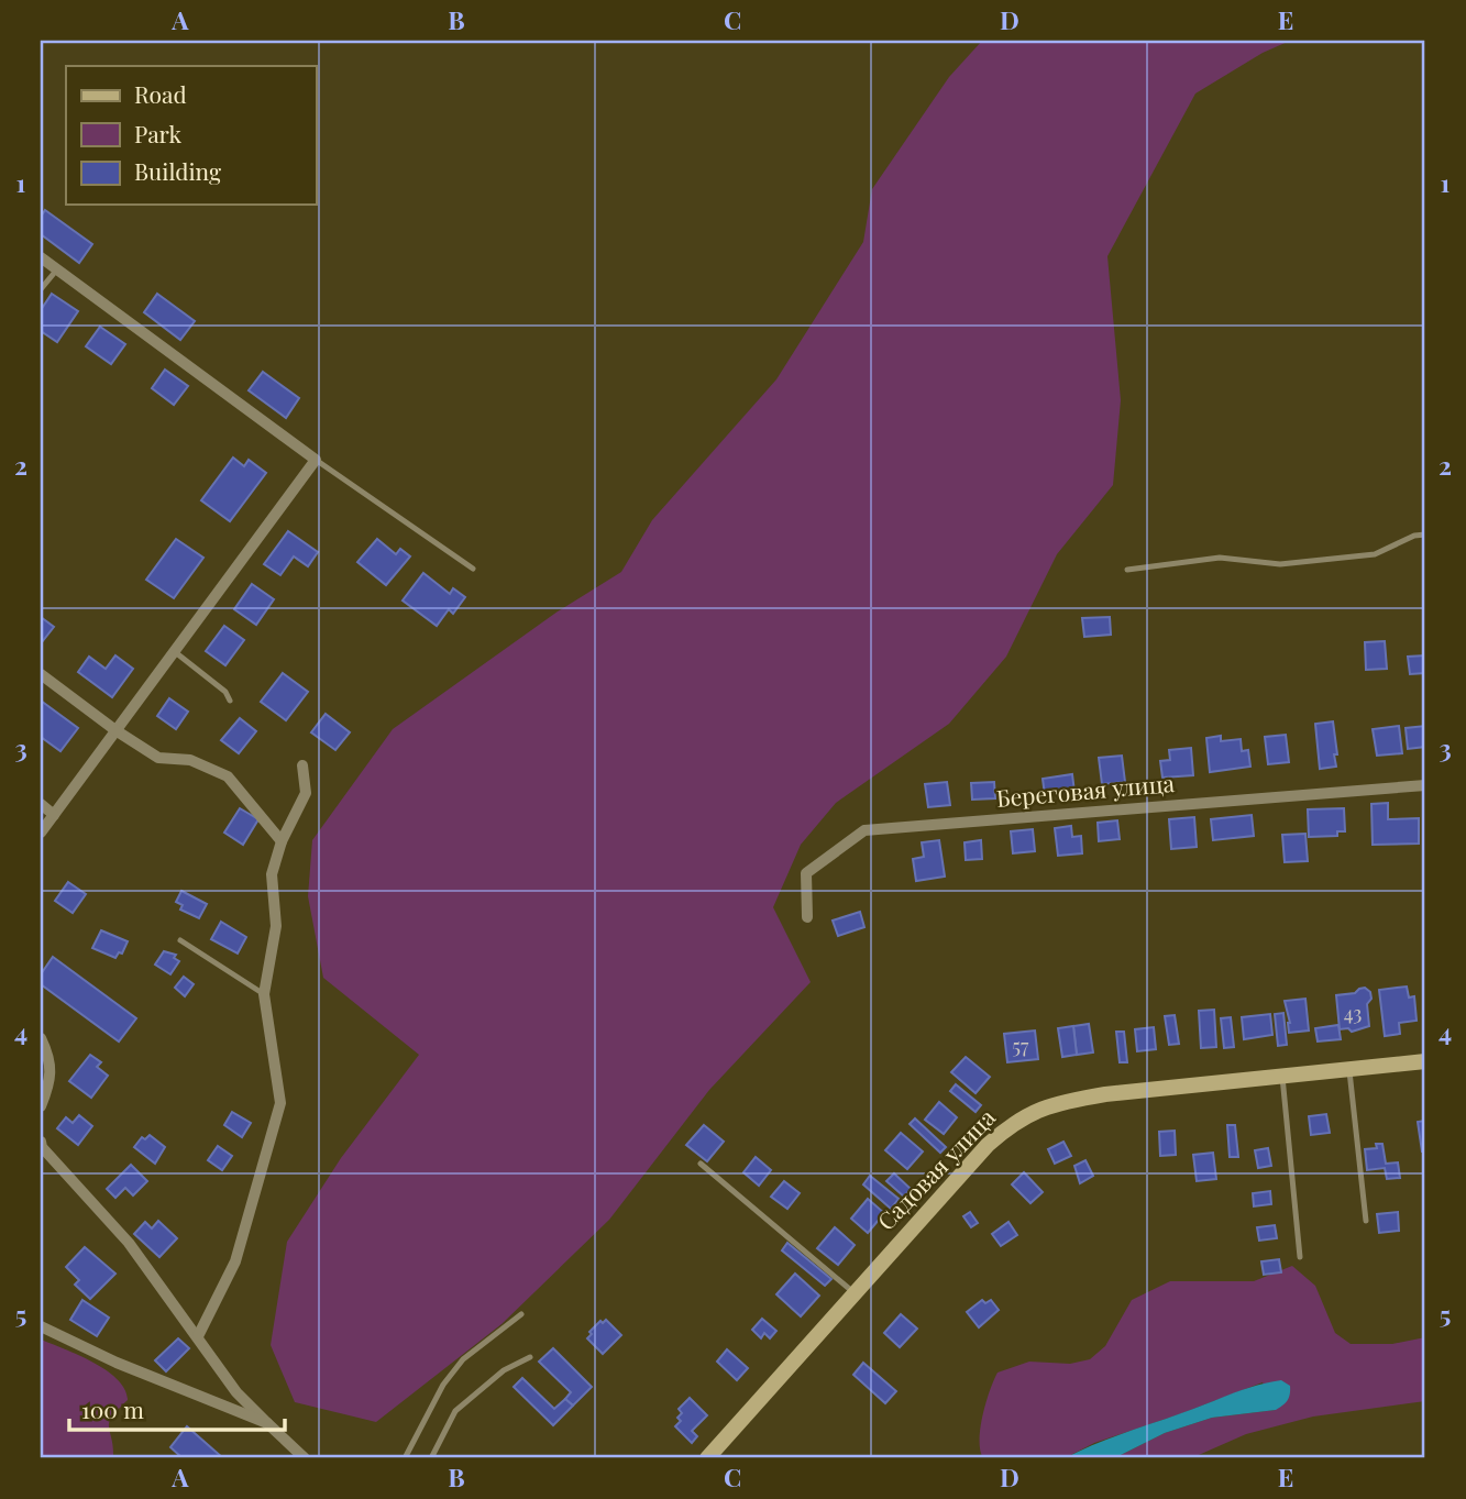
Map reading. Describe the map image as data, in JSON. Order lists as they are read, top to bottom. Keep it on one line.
{"streets":{"street":["Береговая улица","Садовая улица"]},"house_numbers":["43","57"],"legend":["Road","Park","Building"],"scale_bar":"100 m","grid":{"columns":["A","B","C","D","E"],"rows":["1","2","3","4","5"]}}
